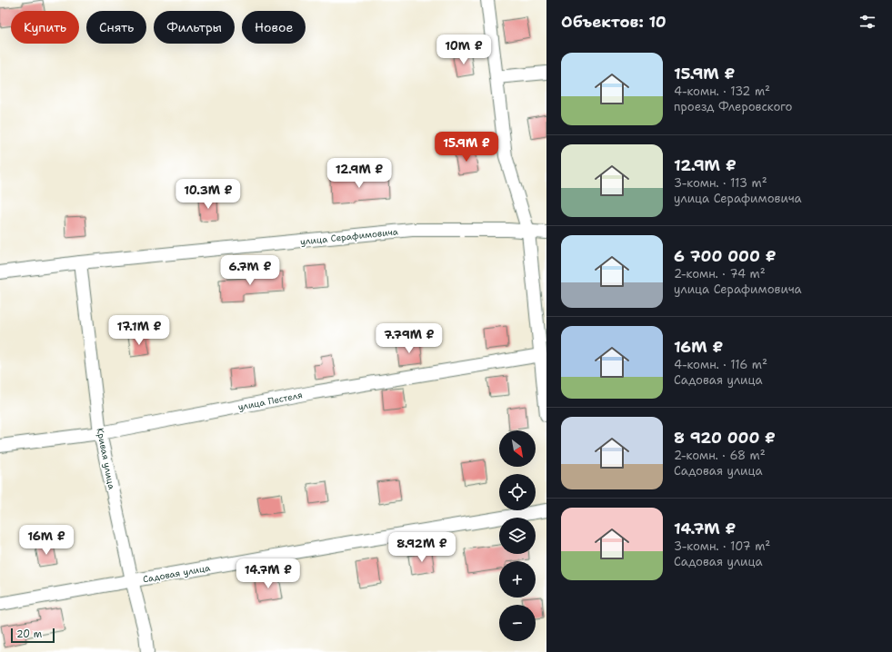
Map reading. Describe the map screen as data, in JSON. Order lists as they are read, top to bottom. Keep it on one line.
{"streets":{"street":["улица Серафимовича","улица Пестеля","Кривая улица","Садовая улица"]},"crossings":[["улица Серафимовича","Кривая улица"],["улица Пестеля","Кривая улица"],["Кривая улица","Садовая улица"]],"scale_bar":"20 m","north":"bottom right","page":{"heading":"Объектов: 10","chip":["Купить","Снять","Фильтры","Новое"],"price":["10M ₽","15.9M ₽","12.9M ₽","10.3M ₽","6.7M ₽","17.1M ₽","7.79M ₽","16M ₽","8.92M ₽","14.7M ₽"],"list":[{"name":"15.9M ₽","note":"4-комн. · 132 m² · проезд Флеровского"},{"name":"12.9M ₽","note":"3-комн. · 113 m² · улица Серафимовича"},{"name":"6 700 000 ₽","note":"2-комн. · 74 m² · улица Серафимовича"},{"name":"16M ₽","note":"4-комн. · 116 m² · Садовая улица"},{"name":"8 920 000 ₽","note":"2-комн. · 68 m² · Садовая улица"},{"name":"14.7M ₽","note":"3-комн. · 107 m² · Садовая улица"}],"map_buttons":["+","−"],"scale":"20 m"}}
